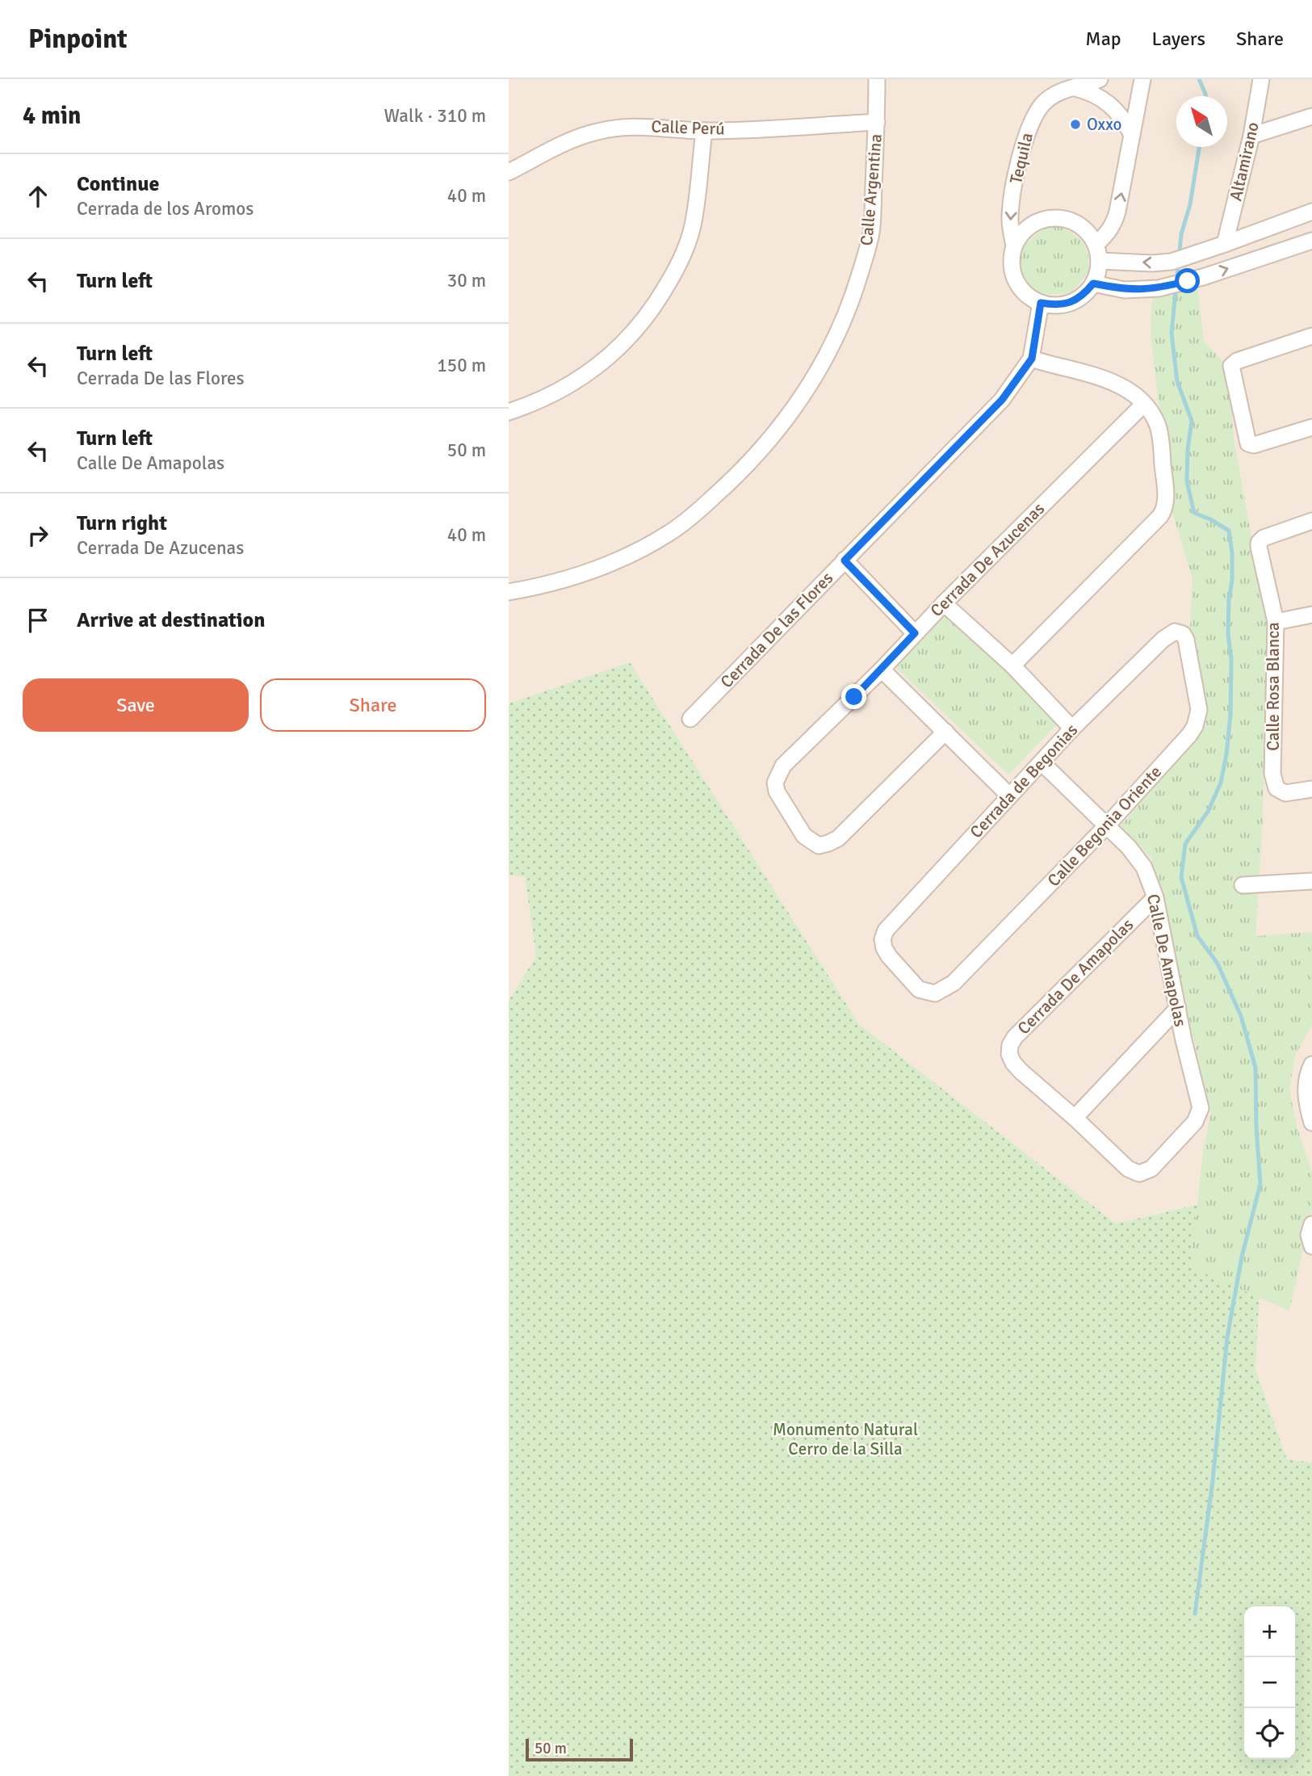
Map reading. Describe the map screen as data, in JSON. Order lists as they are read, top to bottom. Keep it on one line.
{"streets":{"street":["Calle Perú","Tequila","Altamirano","Calle Argentina","Cerrada De Azucenas","Cerrada De las Flores","Calle Rosa Blanca","Cerrada de Begonias","Calle Begonia Oriente","Calle De Amapolas","Cerrada De Amapolas"]},"crossings":[["Calle Perú","Calle Argentina"],["Tequila","Cerrada De las Flores"],["Cerrada de Begonias","Calle Begonia Oriente"],["Cerrada de Begonias","Calle De Amapolas"],["Calle Begonia Oriente","Calle De Amapolas"],["Calle De Amapolas","Cerrada De Amapolas"]],"one_way":["Tequila"],"parks":["Monumento Natural Cerro de la Silla"],"places":["Oxxo"],"scale_bar":"50 m","north":"top left","page":{"header":"Pinpoint","nav":["Map","Layers","Share"],"heading":["4 min","Walk · 310 m"],"list":[["Continue","Cerrada de los Aromos","40 m"],["Turn left","30 m"],["Turn left","Cerrada De las Flores","150 m"],["Turn left","Calle De Amapolas","50 m"],["Turn right","Cerrada De Azucenas","40 m"],"Arrive at destination"],"buttons":["Save","Share"],"map_buttons":["+","−"],"scale":"50 m"}}
